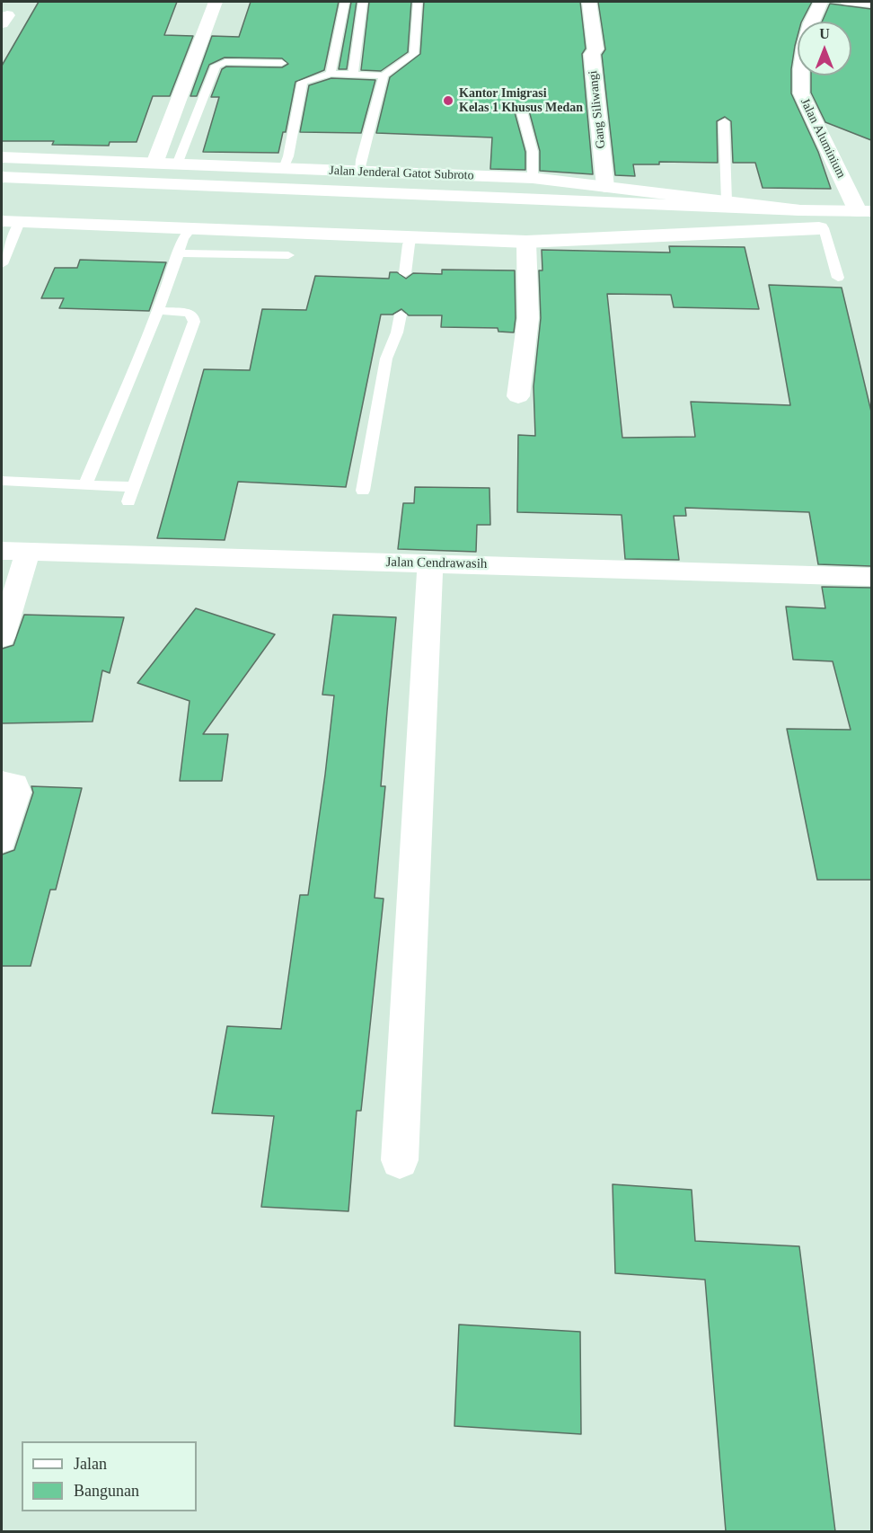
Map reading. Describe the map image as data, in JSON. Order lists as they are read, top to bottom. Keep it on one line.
{"streets":{"main road":["Gang Siliwangi","Jalan Aluminium","Jalan Jenderal Gatot Subroto","Jalan Cendrawasih"]},"crossings":[["Gang Siliwangi","Jalan Jenderal Gatot Subroto"],["Jalan Aluminium","Jalan Jenderal Gatot Subroto"]],"places":["Kantor Imigrasi Kelas 1 Khusus Medan"],"legend":["Jalan","Bangunan"],"north":"top"}
